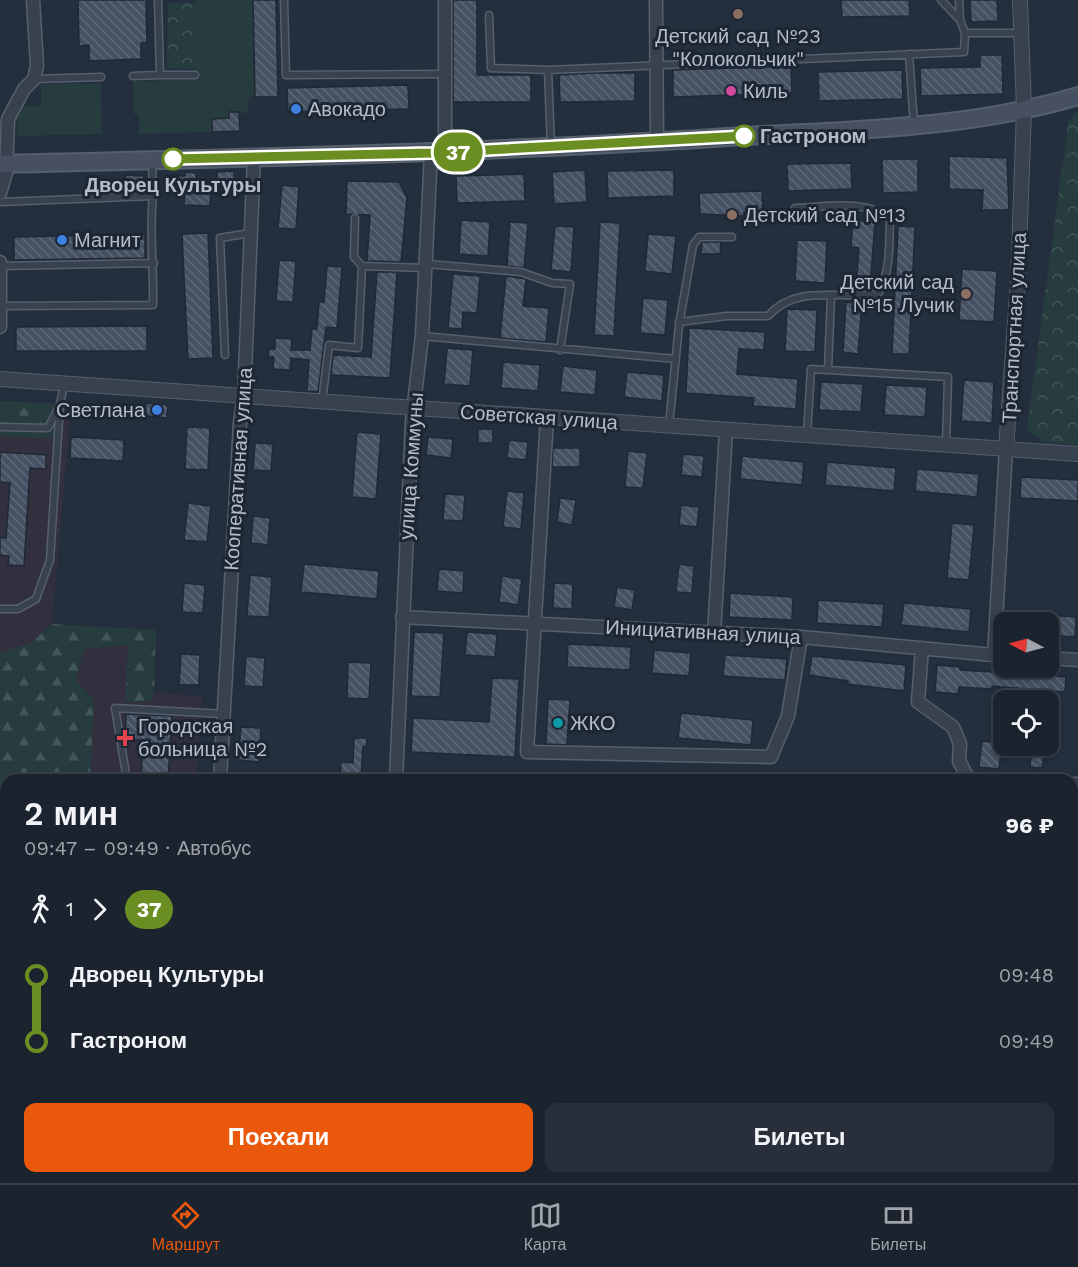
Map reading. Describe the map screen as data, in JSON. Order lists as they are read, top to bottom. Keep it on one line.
{"streets":{"street":["Транспортная улица","Советская улица","улица Коммуны","Кооперативная улица","Инициативная улица"]},"crossings":[["Транспортная улица","Советская улица"],["Советская улица","улица Коммуны"],["Советская улица","Кооперативная улица"],["улица Коммуны","Инициативная улица"]],"places":{"other":["Детский сад №23 \"Колокольчик\"","Киль","Авокадо","Гастроном","Дворец Культуры","Детский сад №13","Магнит","Детский сад №15 Лучик","Светлана","ЖКО"],"health":["Городская больница №2"]},"lines":["bus line 37"],"north":"left","page":{"on_map":"37","heading":["2 мин","09:47 – 09:49 · Автобус","96 ₽"],"legs":["1","37"],"list":[{"name":"Дворец Культуры","value":"09:48"},{"name":"Гастроном","value":"09:49"}],"buttons":["Поехали","Билеты"],"tabs":["Маршрут","Карта","Билеты"]}}
